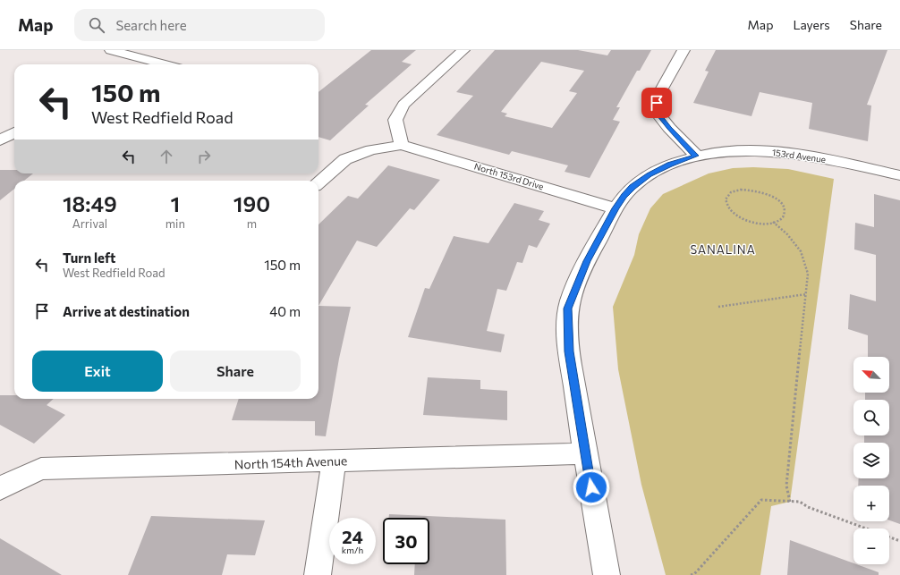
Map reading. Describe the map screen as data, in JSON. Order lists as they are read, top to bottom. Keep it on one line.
{"streets":{"street":["153rd Avenue","North 153rd Drive","North 154th Avenue"]},"crossings":[["153rd Avenue","North 153rd Drive"],["153rd Avenue","North 154th Avenue"]],"districts":["SANALINA"],"north":"top left","page":{"header":"Map","search":"Search here","nav":["Map","Layers","Share"],"turn":["150 m","West Redfield Road"],"eta":["18:49","Arrival","1","min","190","m"],"list":[{"name":"Turn left","note":"West Redfield Road","value":"150 m"},{"name":"Arrive at destination","value":"40 m"}],"buttons":["Exit","Share"],"map_buttons":["+","−"],"speed":"24 km/h","limit":"30"}}
